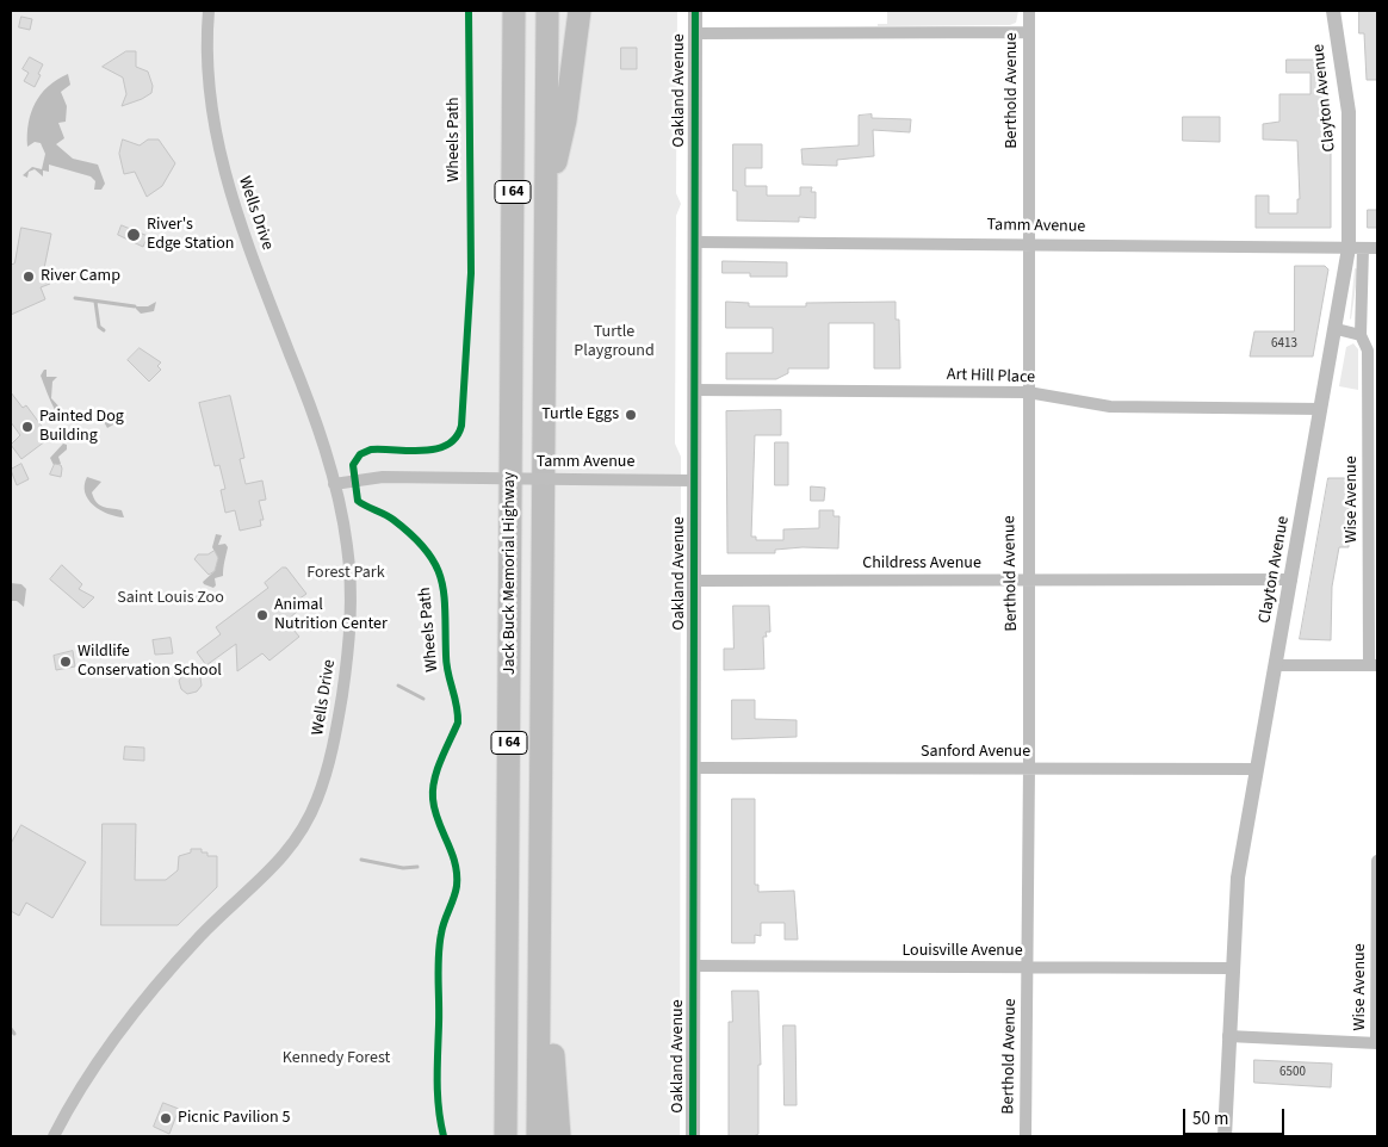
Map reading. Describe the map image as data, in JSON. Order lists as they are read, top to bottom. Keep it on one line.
{"streets":{"highway":["I 64","Jack Buck Memorial Highway"],"street":["Oakland Avenue","Berthold Avenue","Clayton Avenue","Wells Drive","Tamm Avenue","Art Hill Place","Wise Avenue","Childress Avenue","Sanford Avenue","Louisville Avenue"],"cycle path":["Wheels Path"]},"crossings":[["Oakland Avenue","Tamm Avenue"],["Oakland Avenue","Art Hill Place"],["Oakland Avenue","Childress Avenue"],["Oakland Avenue","Sanford Avenue"],["Oakland Avenue","Louisville Avenue"],["Berthold Avenue","Tamm Avenue"],["Berthold Avenue","Art Hill Place"],["Berthold Avenue","Childress Avenue"],["Berthold Avenue","Sanford Avenue"],["Berthold Avenue","Louisville Avenue"],["Clayton Avenue","Tamm Avenue"],["Clayton Avenue","Art Hill Place"],["Clayton Avenue","Wise Avenue"],["Clayton Avenue","Childress Avenue"],["Clayton Avenue","Sanford Avenue"],["Clayton Avenue","Louisville Avenue"],["Wells Drive","Tamm Avenue"],["Tamm Avenue","Wise Avenue"]],"parks":["Turtle Playground","Forest Park","Saint Louis Zoo","Kennedy Forest"],"places":["River's Edge Station","River Camp","Turtle Eggs","Painted Dog Building","Animal Nutrition Center","Wildlife Conservation School","Picnic Pavilion 5"],"house_numbers":["6413","6500"],"scale_bar":"50 m"}
